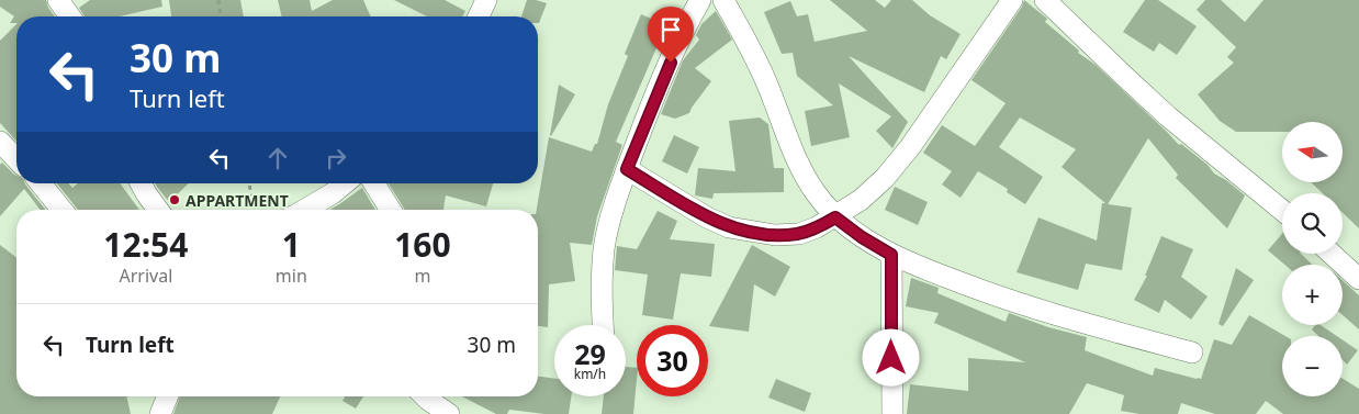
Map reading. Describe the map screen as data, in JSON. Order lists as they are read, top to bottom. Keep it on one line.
{"places":["APPARTMENT"],"north":"left","page":{"turn":["30 m","Turn left"],"map_buttons":["+","−"],"eta":["12:54","Arrival","1","min","160","m"],"list":[{"name":"Turn left","value":"30 m"}],"speed":"29 km/h","limit":"30"}}
